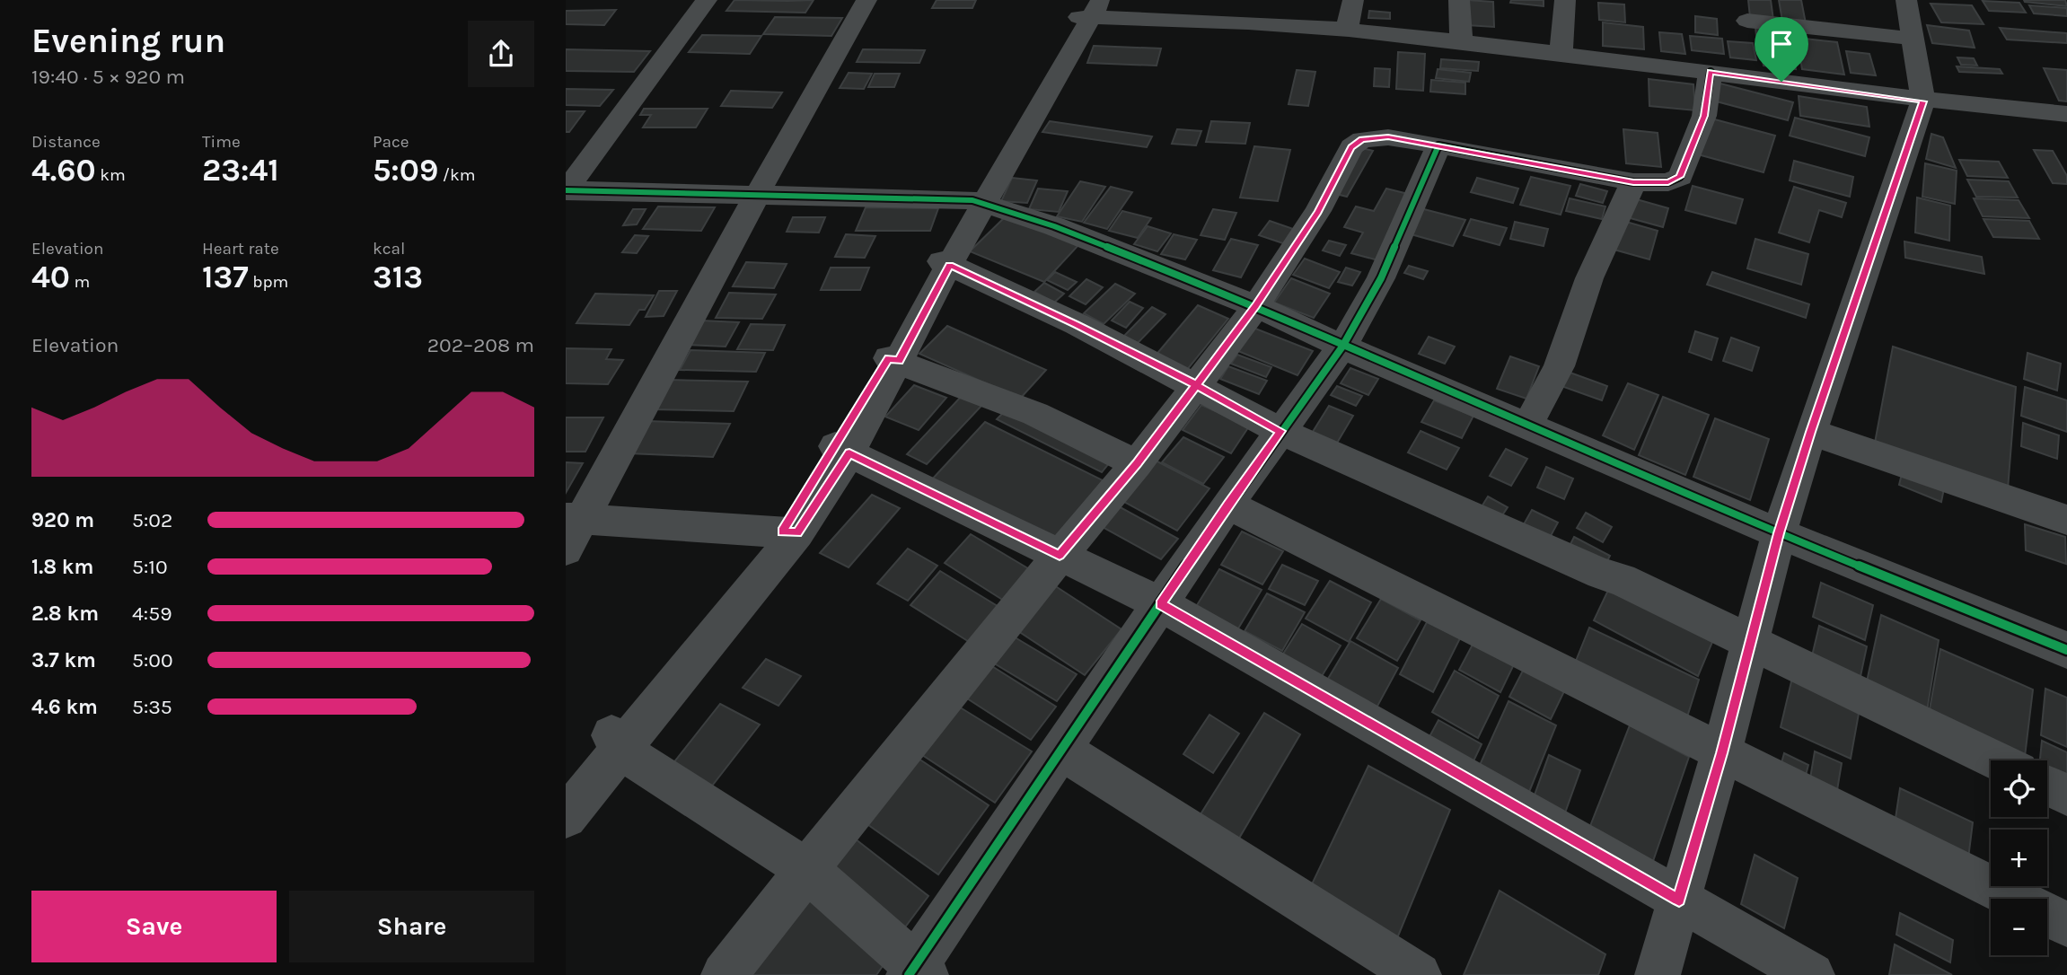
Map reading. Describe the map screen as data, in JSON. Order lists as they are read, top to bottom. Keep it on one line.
{"page":{"heading":["Evening run","19:40 · 5 × 920 m"],"stats":[["Distance","4.60 km"],["Time","23:41"],["Pace","5:09 /km"],["Elevation","40 m"],["Heart rate","137 bpm"],["kcal","313"]],"chart":["Elevation","202–208 m"],"list":[{"name":"920 m","note":"5:02"},{"name":"1.8 km","note":"5:10"},{"name":"2.8 km","note":"4:59"},{"name":"3.7 km","note":"5:00"},{"name":"4.6 km","note":"5:35"}],"map_buttons":["+","−"],"buttons":["Save","Share"]}}
